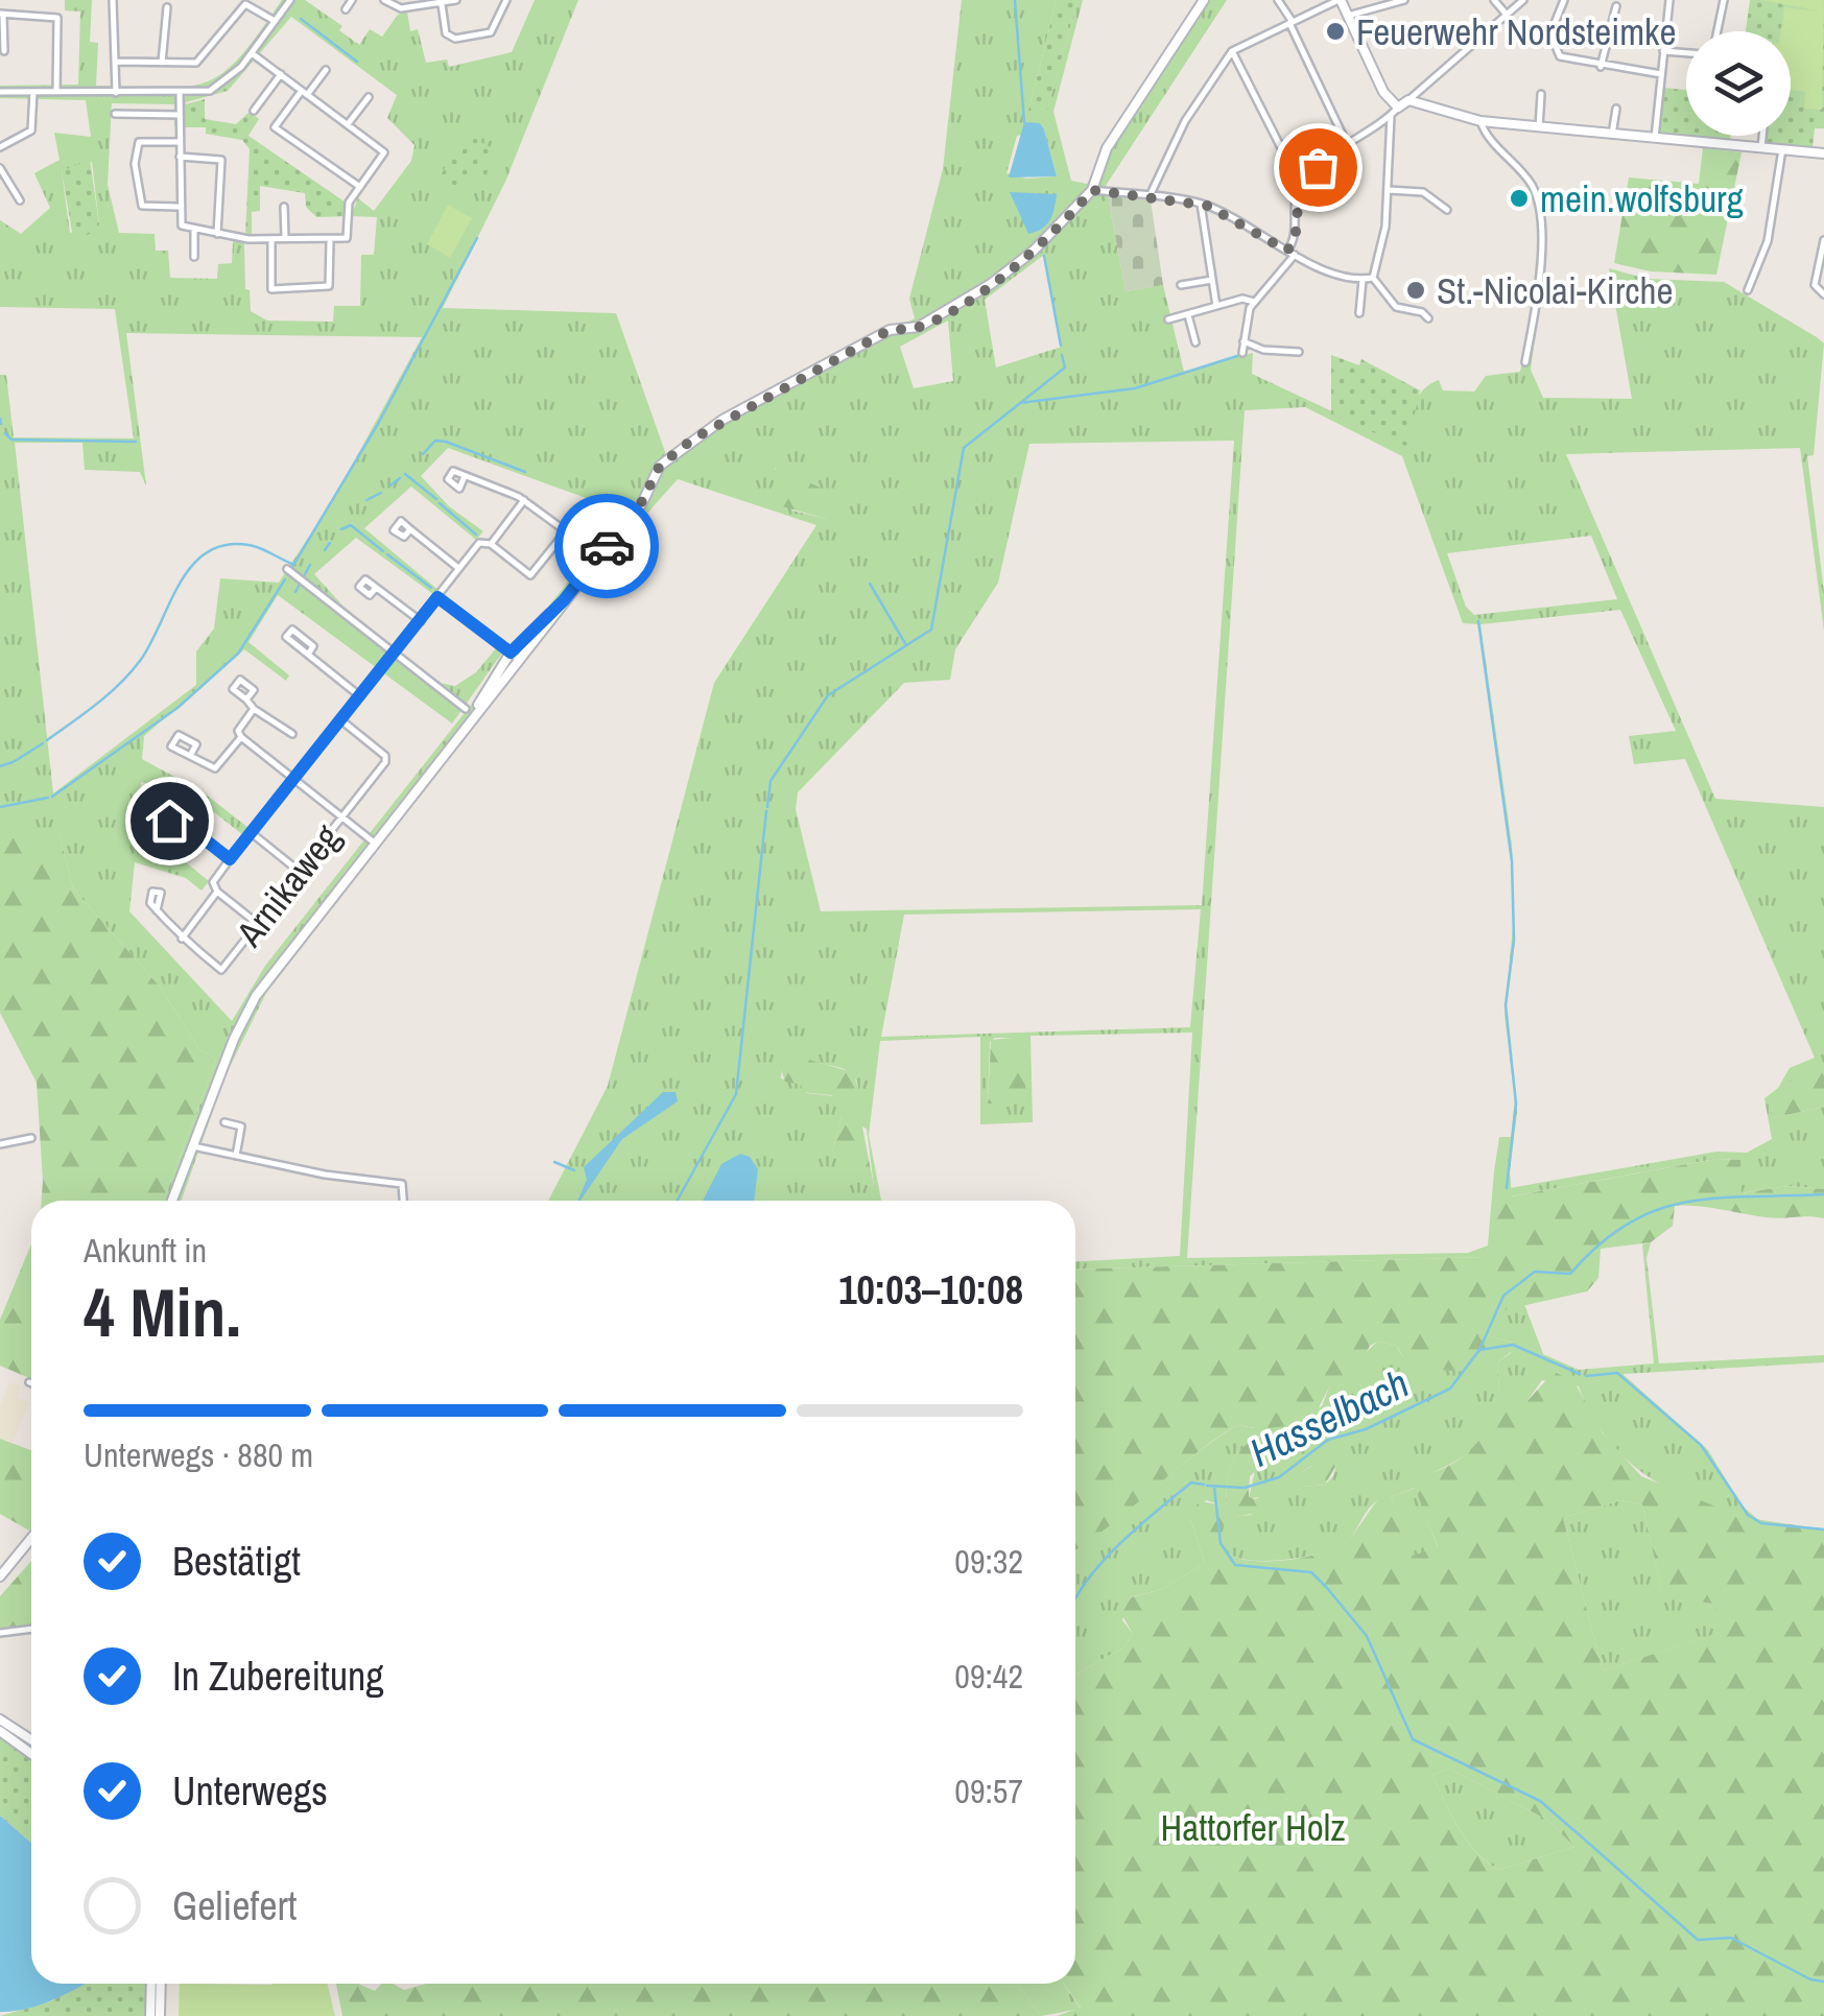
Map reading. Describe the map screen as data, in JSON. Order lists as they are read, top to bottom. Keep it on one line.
{"streets":{"street":["Arnikaweg"]},"water":["Hasselbach"],"parks":["Hattorfer Holz"],"places":["Feuerwehr Nordsteimke","mein.wolfsburg","St.-Nicolai-Kirche"],"page":{"heading":["4 Min.","Ankunft in","10:03–10:08"],"bar":"Unterwegs · 880 m","list":[["Bestätigt","09:32"],["In Zubereitung","09:42"],["Unterwegs","09:57"],"Geliefert"]}}
